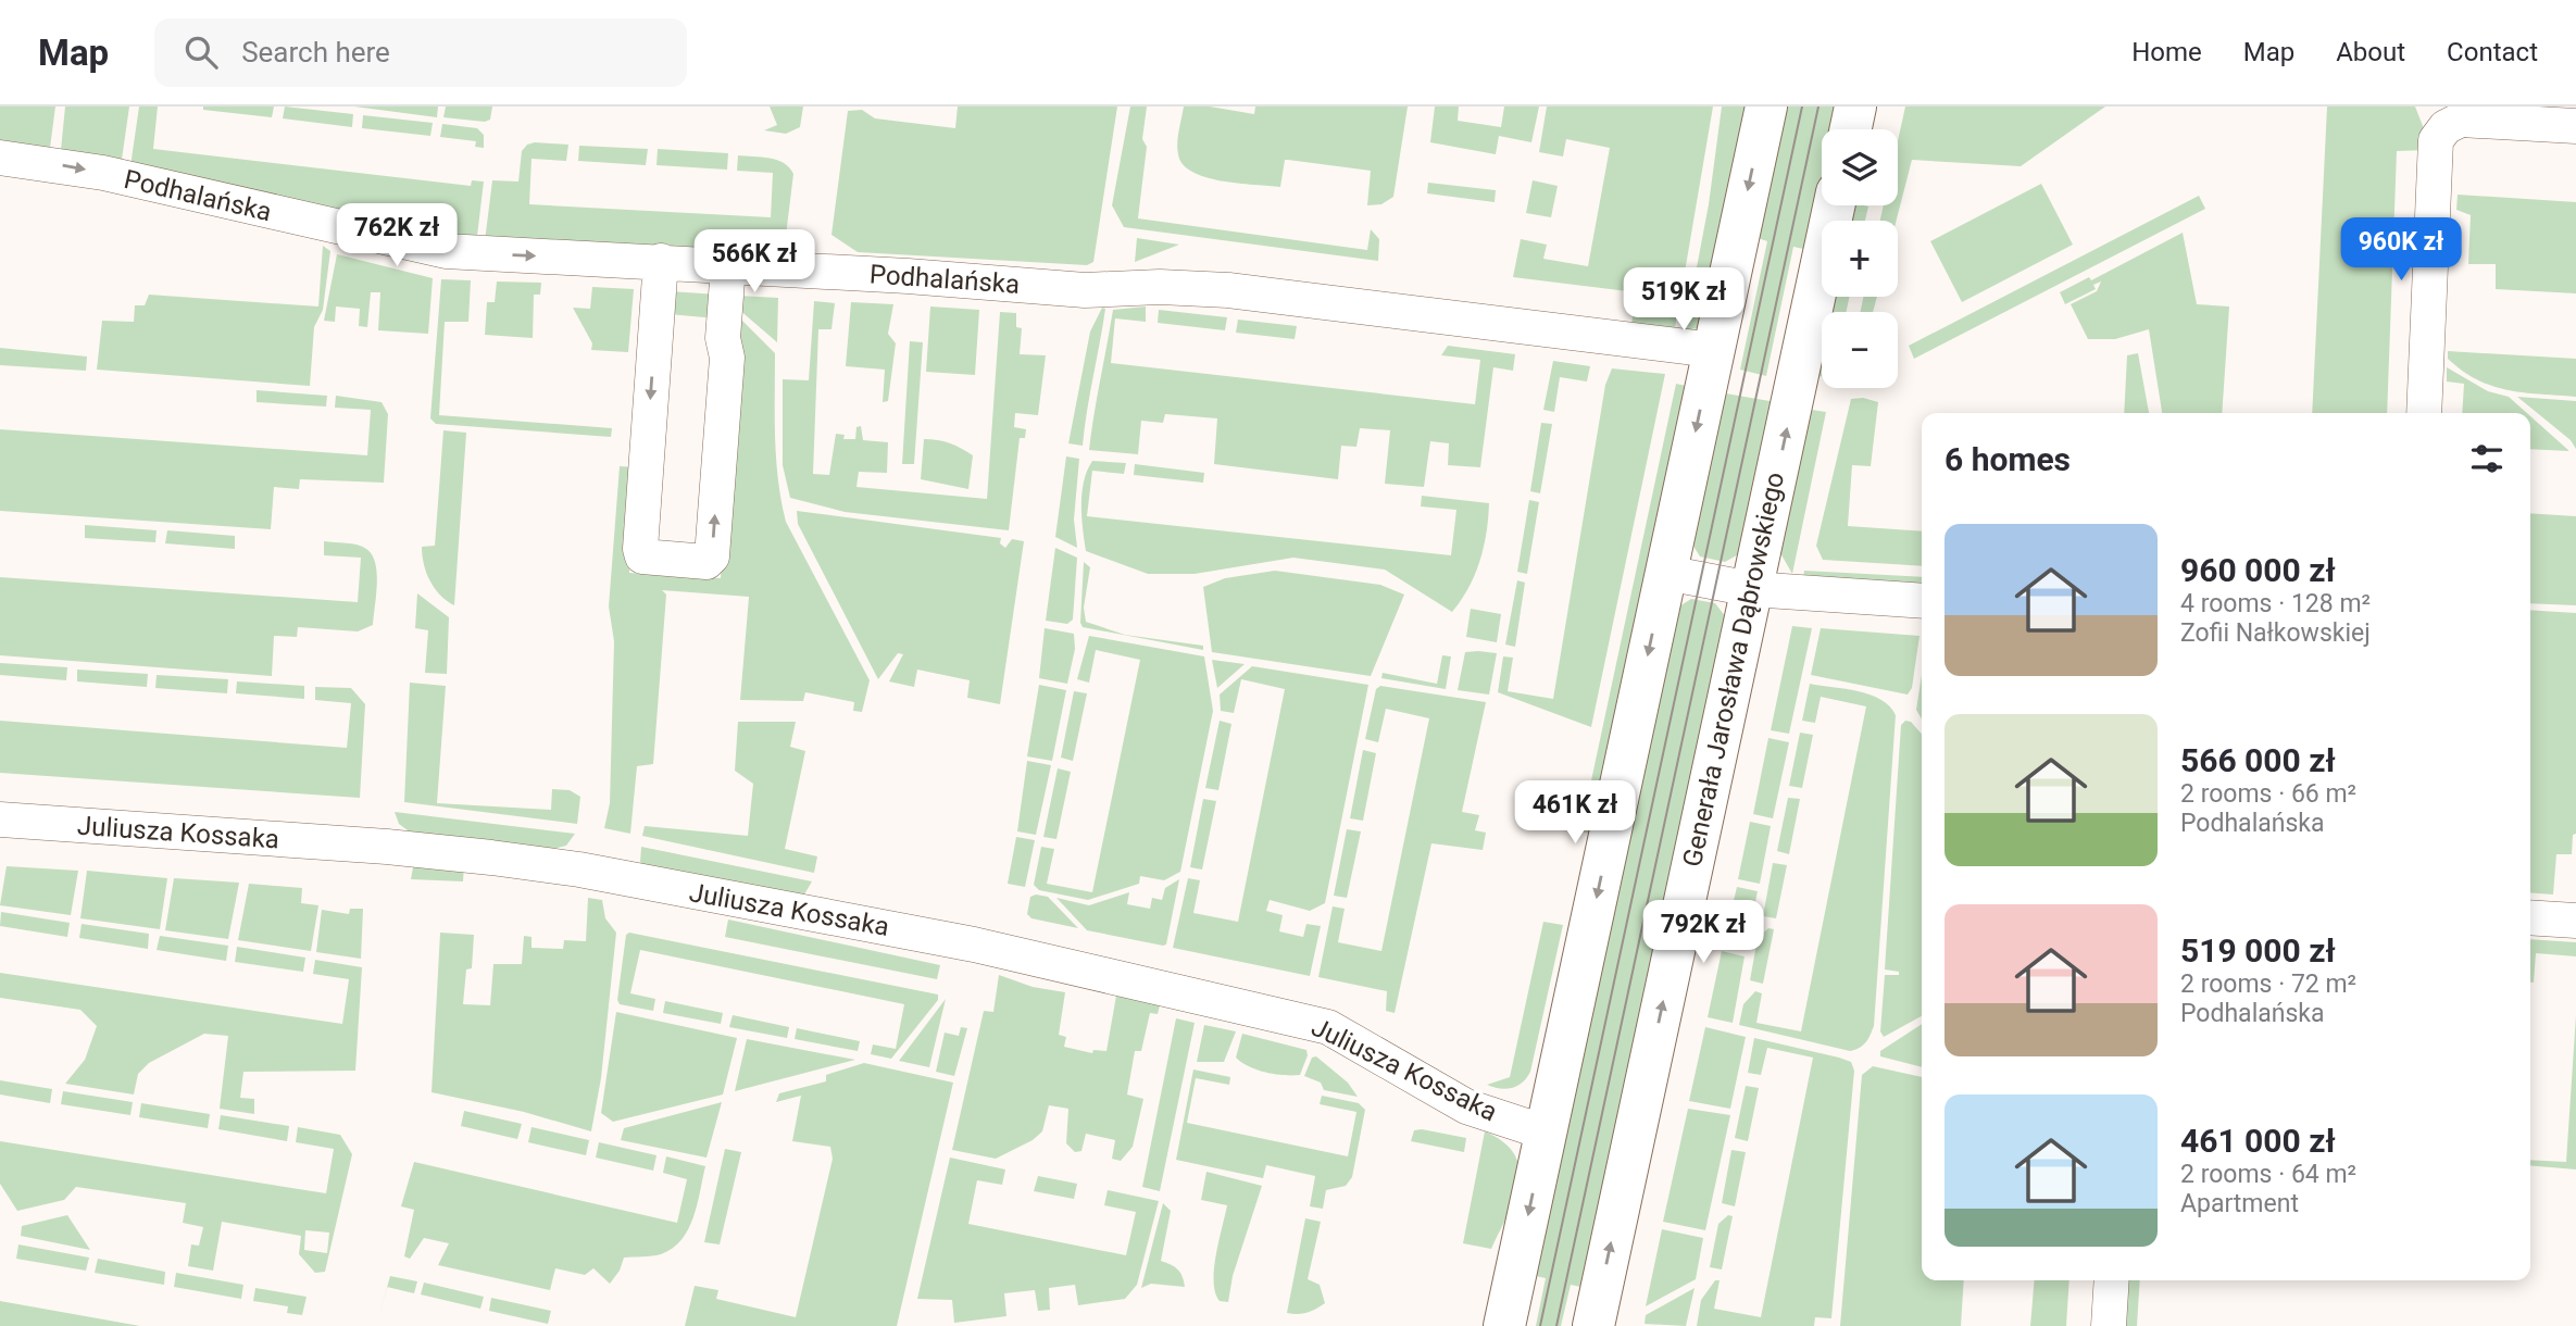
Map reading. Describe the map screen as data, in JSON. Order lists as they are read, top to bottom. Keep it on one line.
{"streets":{"main road":["Generała Jarosława Dąbrowskiego"],"street":["Podhalańska","Juliusza Kossaka"]},"one_way":["Podhalańska"],"page":{"header":"Map","search":"Search here","nav":["Home","Map","About","Contact"],"map_buttons":["+","−"],"price":["762K zł","960K zł","566K zł","519K zł","461K zł","792K zł"],"heading":"6 homes","list":[{"name":"960 000 zł","note":"4 rooms · 128 m² · Zofii Nałkowskiej"},{"name":"566 000 zł","note":"2 rooms · 66 m² · Podhalańska"},{"name":"519 000 zł","note":"2 rooms · 72 m² · Podhalańska"},{"name":"461 000 zł","note":"2 rooms · 64 m² · Apartment"}]}}
